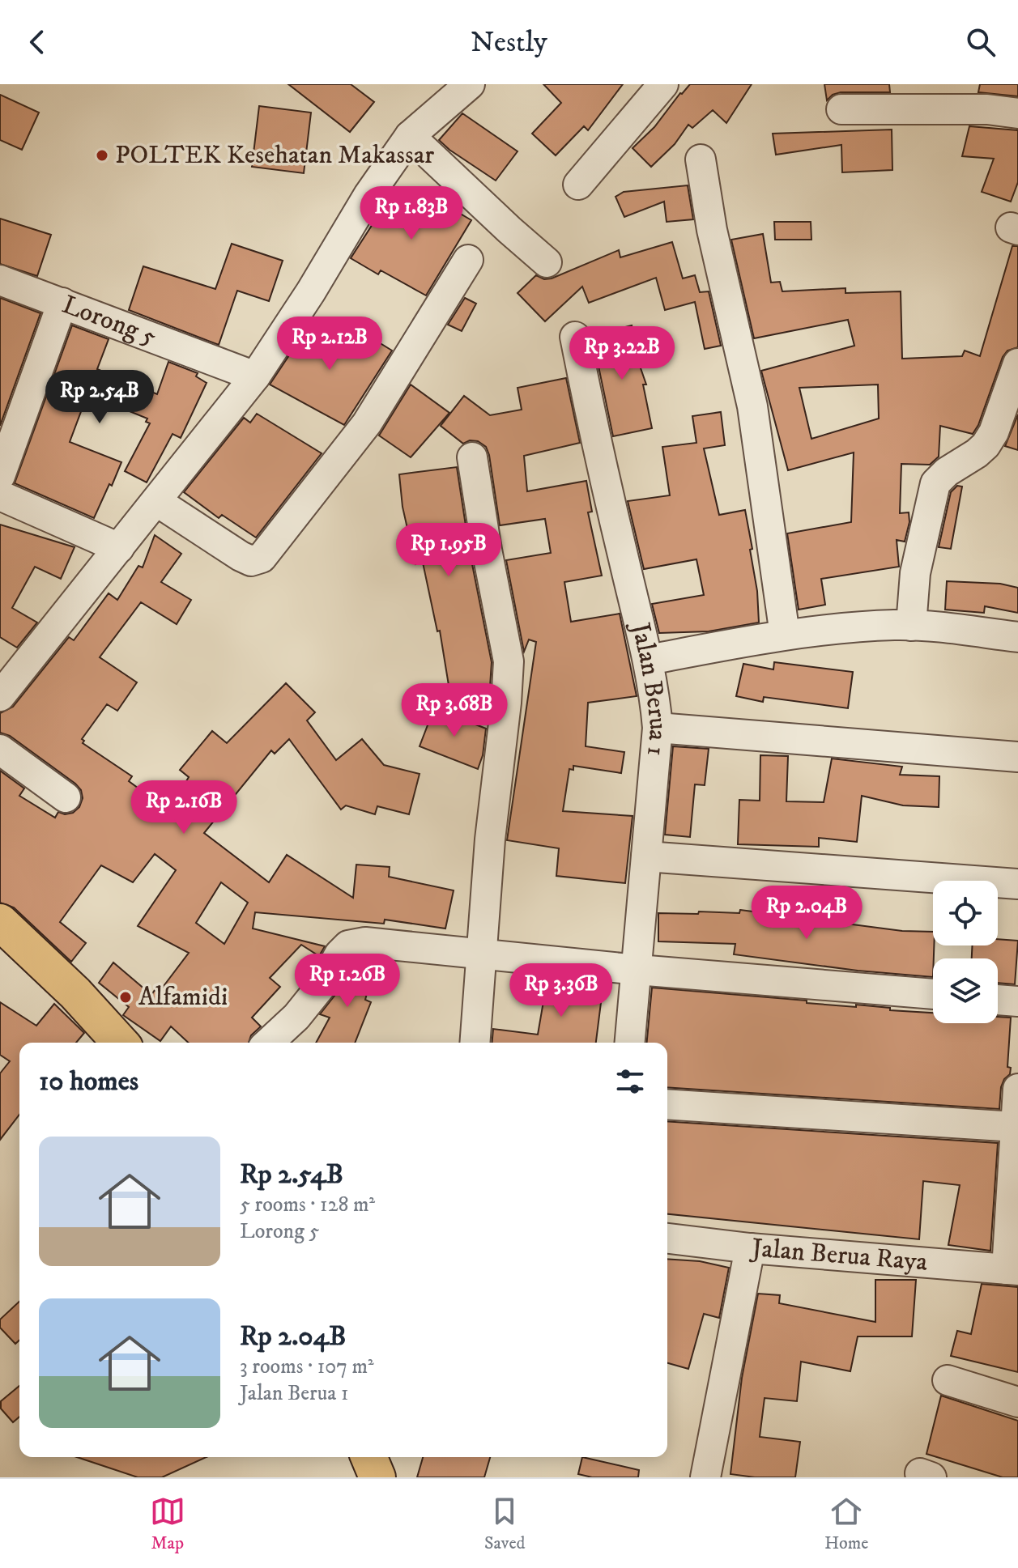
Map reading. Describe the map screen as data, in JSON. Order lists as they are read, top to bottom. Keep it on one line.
{"streets":{"street":["Lorong 5","Jalan Berua 1","Jalan Berua Raya"]},"places":["POLTEK Kesehatan Makassar","Alfamidi"],"page":{"header":"Nestly","price":["Rp 1.83B","Rp 2.12B","Rp 3.22B","Rp 2.54B","Rp 1.95B","Rp 3.68B","Rp 2.16B","Rp 2.04B","Rp 1.26B","Rp 3.36B"],"heading":"10 homes","list":[{"name":"Rp 2.54B","note":"5 rooms · 128 m² · Lorong 5"},{"name":"Rp 2.04B","note":"3 rooms · 107 m² · Jalan Berua 1"}],"tabs":["Map","Saved","Home"]}}
